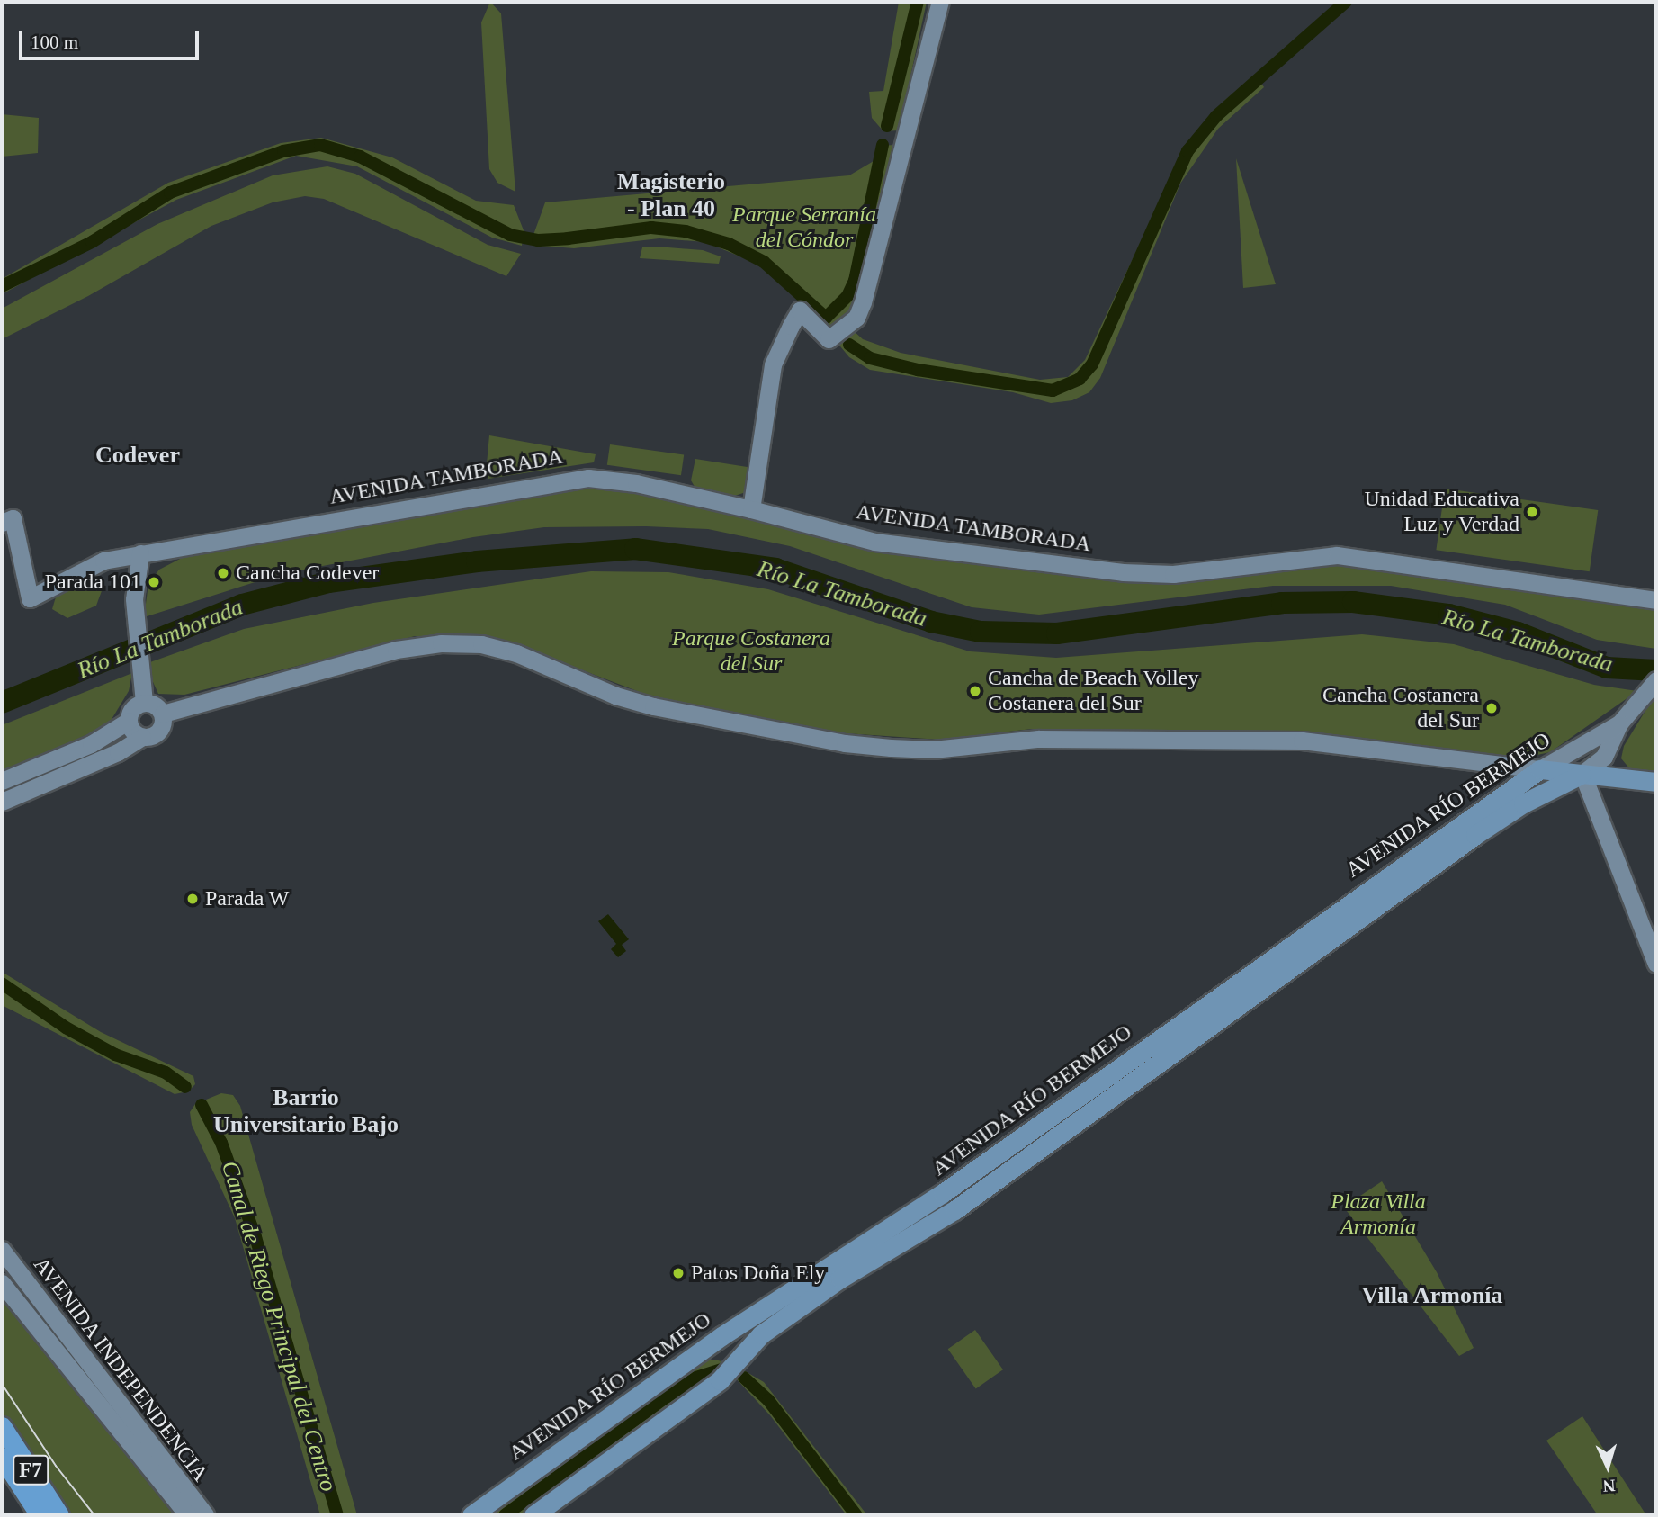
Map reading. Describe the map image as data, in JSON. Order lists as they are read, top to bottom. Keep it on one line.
{"streets":{"highway":["F7"],"main road":["AVENIDA TAMBORADA","AVENIDA RÍO BERMEJO","AVENIDA INDEPENDENCIA"]},"districts":["Magisterio - Plan 40","Codever","Barrio Universitario Bajo","Villa Armonía"],"water":["Río La Tamborada","Canal de Riego Principal del Centro"],"parks":["Parque Serranía del Cóndor","Parque Costanera del Sur","Plaza Villa Armonía"],"places":["Unidad Educativa Luz y Verdad","Cancha Codever","Parada 101","Cancha de Beach Volley Costanera del Sur","Cancha Costanera del Sur","Parada W","Patos Doña Ely"],"scale_bar":"100 m","north":"bottom"}
